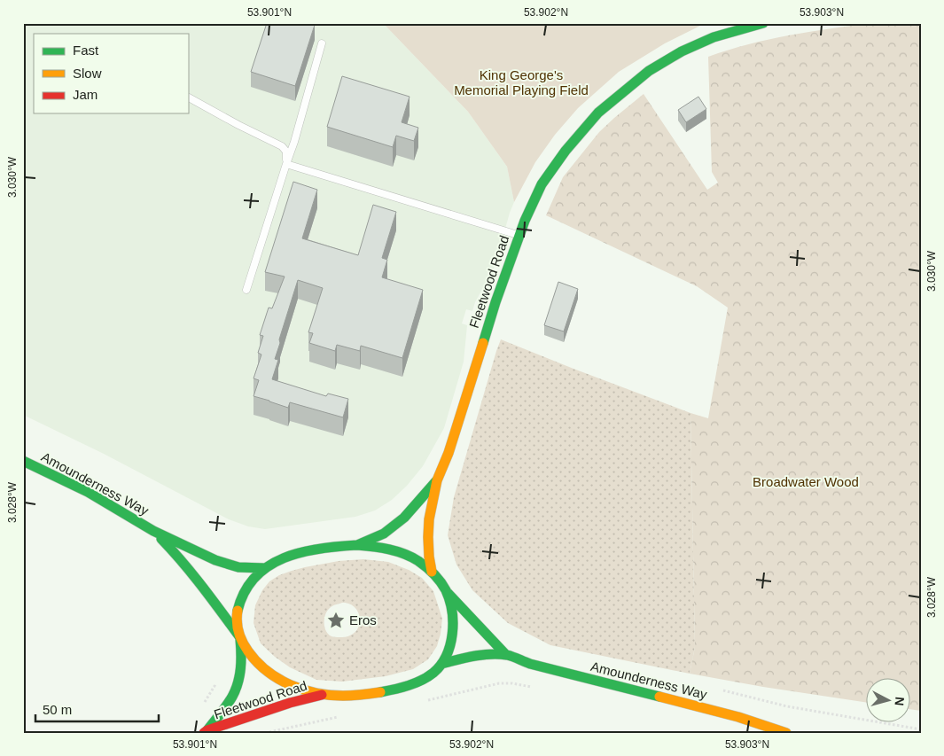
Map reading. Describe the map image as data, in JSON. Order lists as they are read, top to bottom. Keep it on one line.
{"streets":{"main road":["Fleetwood Road","Amounderness Way"]},"crossings":[["Fleetwood Road","Amounderness Way"]],"parks":["King George's Memorial Playing Field","Broadwater Wood"],"places":{"place":["Eros"]},"legend":["Fast","Slow","Jam"],"scale_bar":"50 m","north":"right","coordinates":["53.901°N","53.902°N","53.903°N","3.030°W","3.028°W"]}
